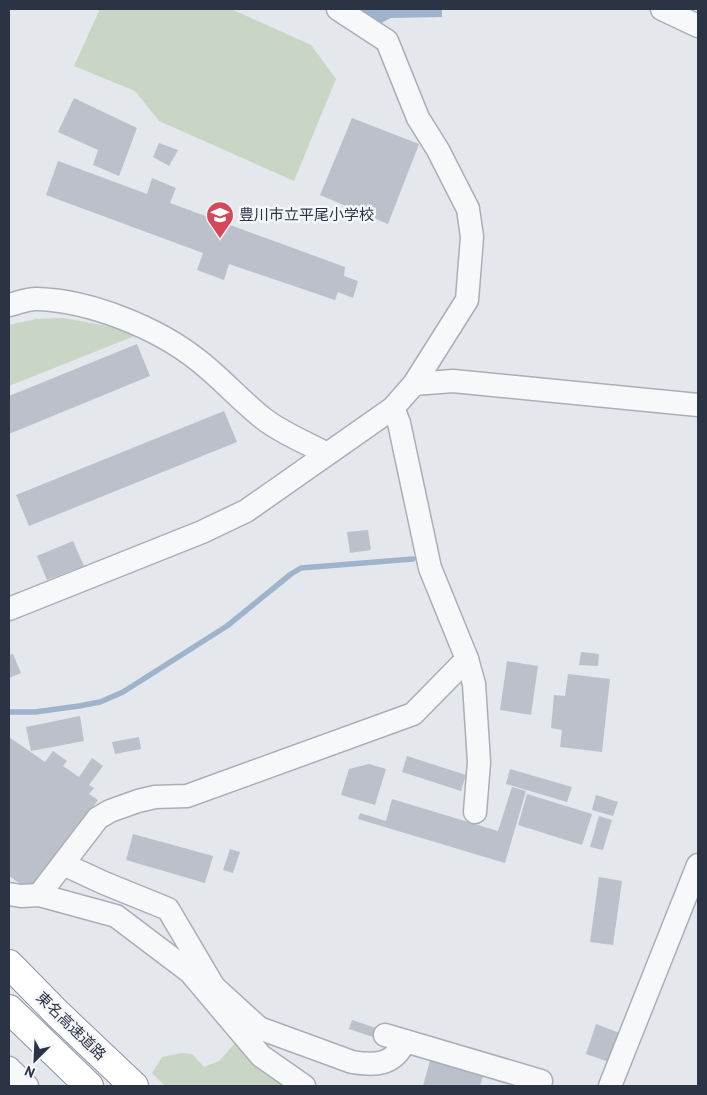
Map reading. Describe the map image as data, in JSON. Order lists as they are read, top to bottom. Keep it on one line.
{"streets":{"highway":["東名高速道路"]},"places":{"school or university":["豊川市立平尾小学校"]},"north":"bottom left"}
